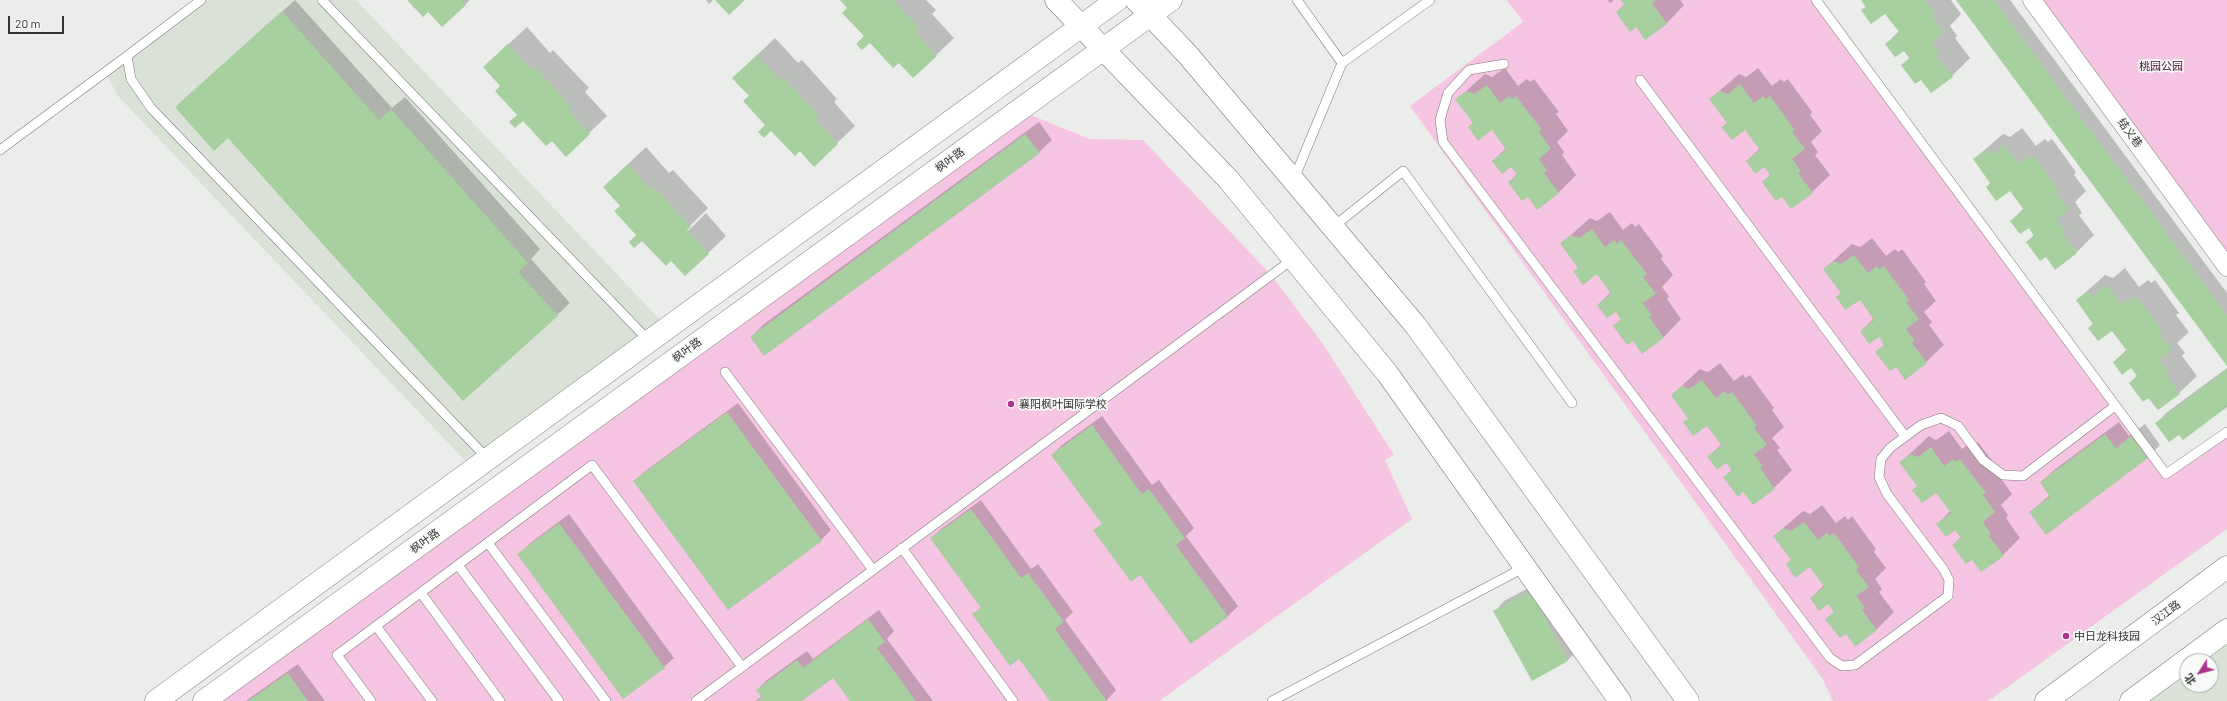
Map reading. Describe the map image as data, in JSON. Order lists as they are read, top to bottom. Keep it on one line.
{"streets":{"street":["结义巷","枫叶路","汉江路"]},"parks":["桃园公园"],"places":["襄阳枫叶国际学校","中日龙科技园"],"scale_bar":"20 m","north":"bottom left"}
